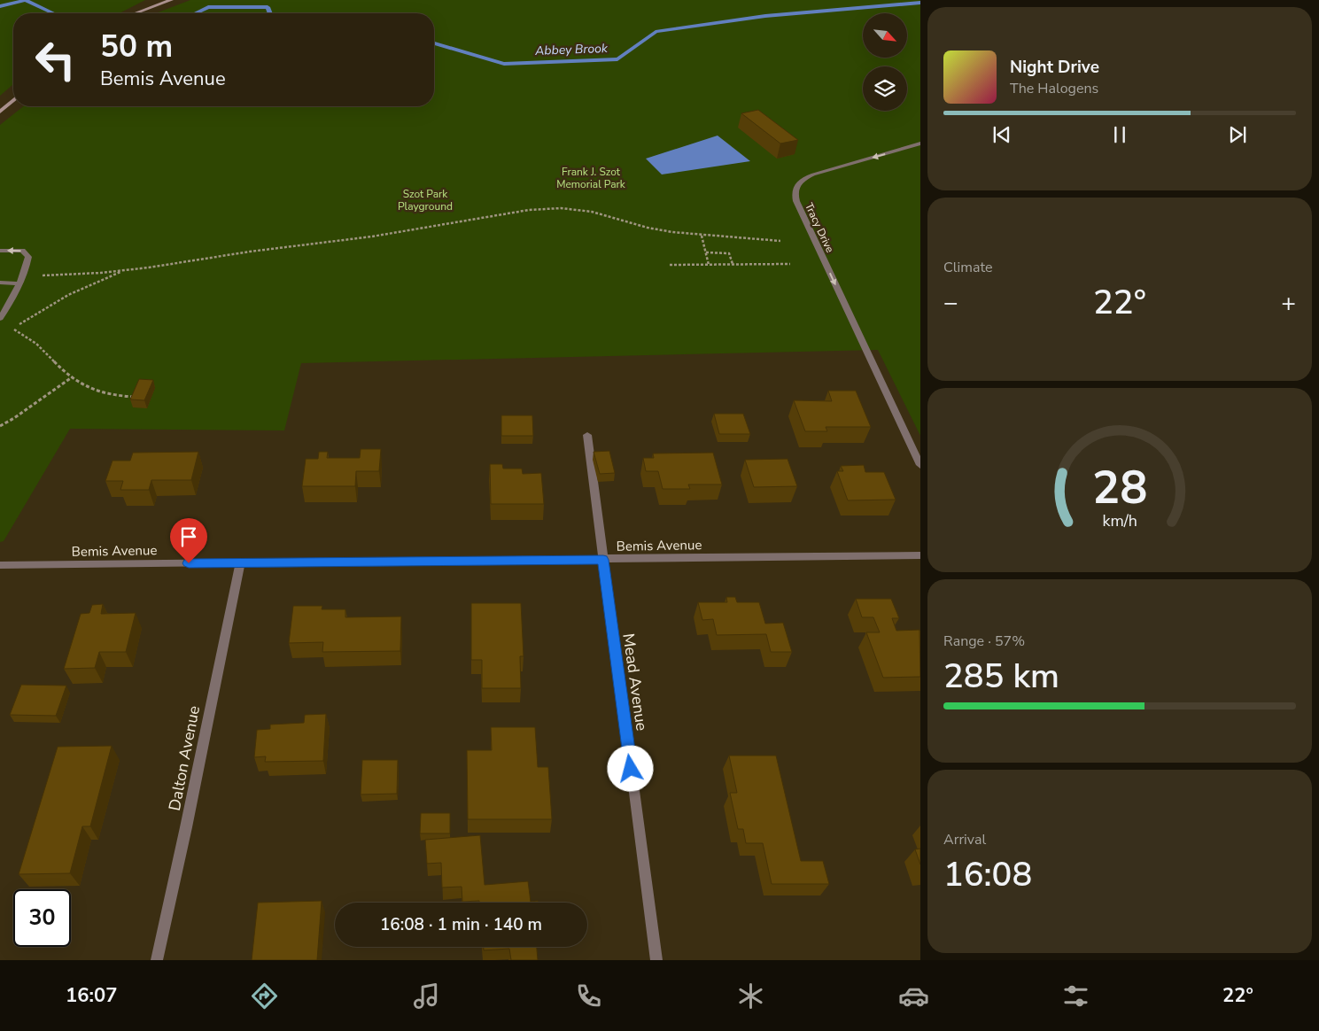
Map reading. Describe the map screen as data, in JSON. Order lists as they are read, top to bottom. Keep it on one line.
{"streets":{"street":["Tracy Drive","Bemis Avenue","Mead Avenue","Dalton Avenue"]},"crossings":[["Bemis Avenue","Mead Avenue"],["Bemis Avenue","Dalton Avenue"]],"water":["Abbey Brook"],"parks":["Frank J. Szot Memorial Park","Szot Park Playground"],"north":"bottom right","page":{"turn":["50 m","Bemis Avenue"],"song":["Night Drive","The Halogens"],"tile":["Climate",["Range · 57%","285 km"],["Arrival","16:08"]],"heat":["−","22°","+"],"limit":"30","trip":"16:08 · 1 min · 140 m","tabs":["16:07","22°"],"gauge":["28","km/h"]}}
